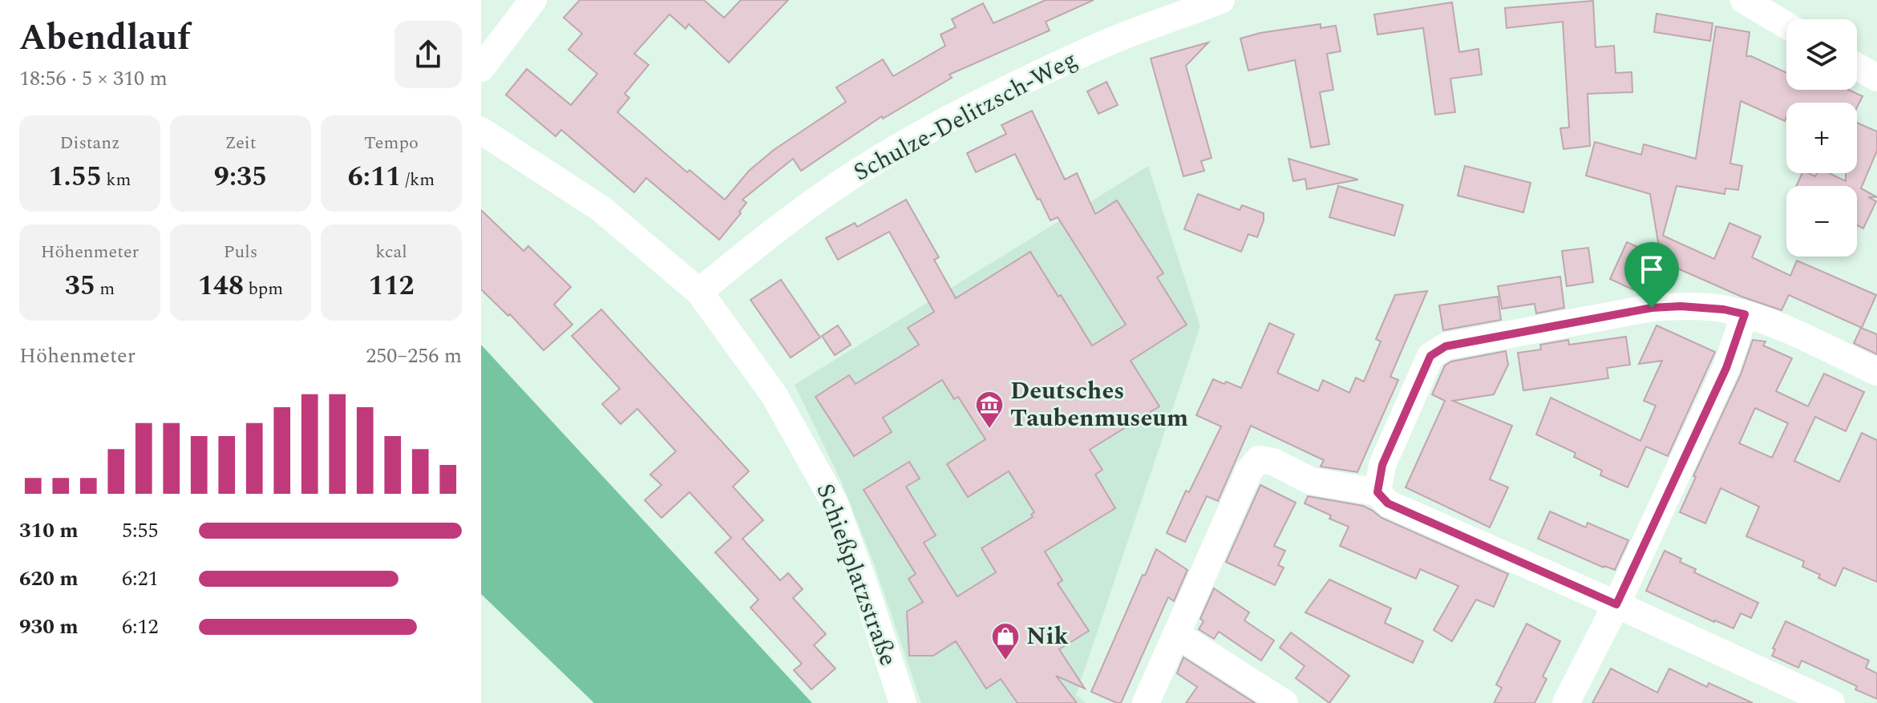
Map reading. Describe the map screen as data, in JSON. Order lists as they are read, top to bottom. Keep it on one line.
{"streets":{"street":["Schulze-Delitzsch-Weg","Schießplatzstraße"]},"crossings":[["Schulze-Delitzsch-Weg","Schießplatzstraße"]],"places":{"museum":["Deutsches Taubenmuseum"],"shop":["Nik"]},"page":{"heading":["Abendlauf","18:56 · 5 × 310 m"],"map_buttons":["+","−"],"stats":[["Distanz","1.55 km"],["Zeit","9:35"],["Tempo","6:11 /km"],["Höhenmeter","35 m"],["Puls","148 bpm"],["kcal","112"]],"chart":["Höhenmeter","250–256 m"],"list":[{"name":"310 m","note":"5:55"},{"name":"620 m","note":"6:21"},{"name":"930 m","note":"6:12"}]}}
